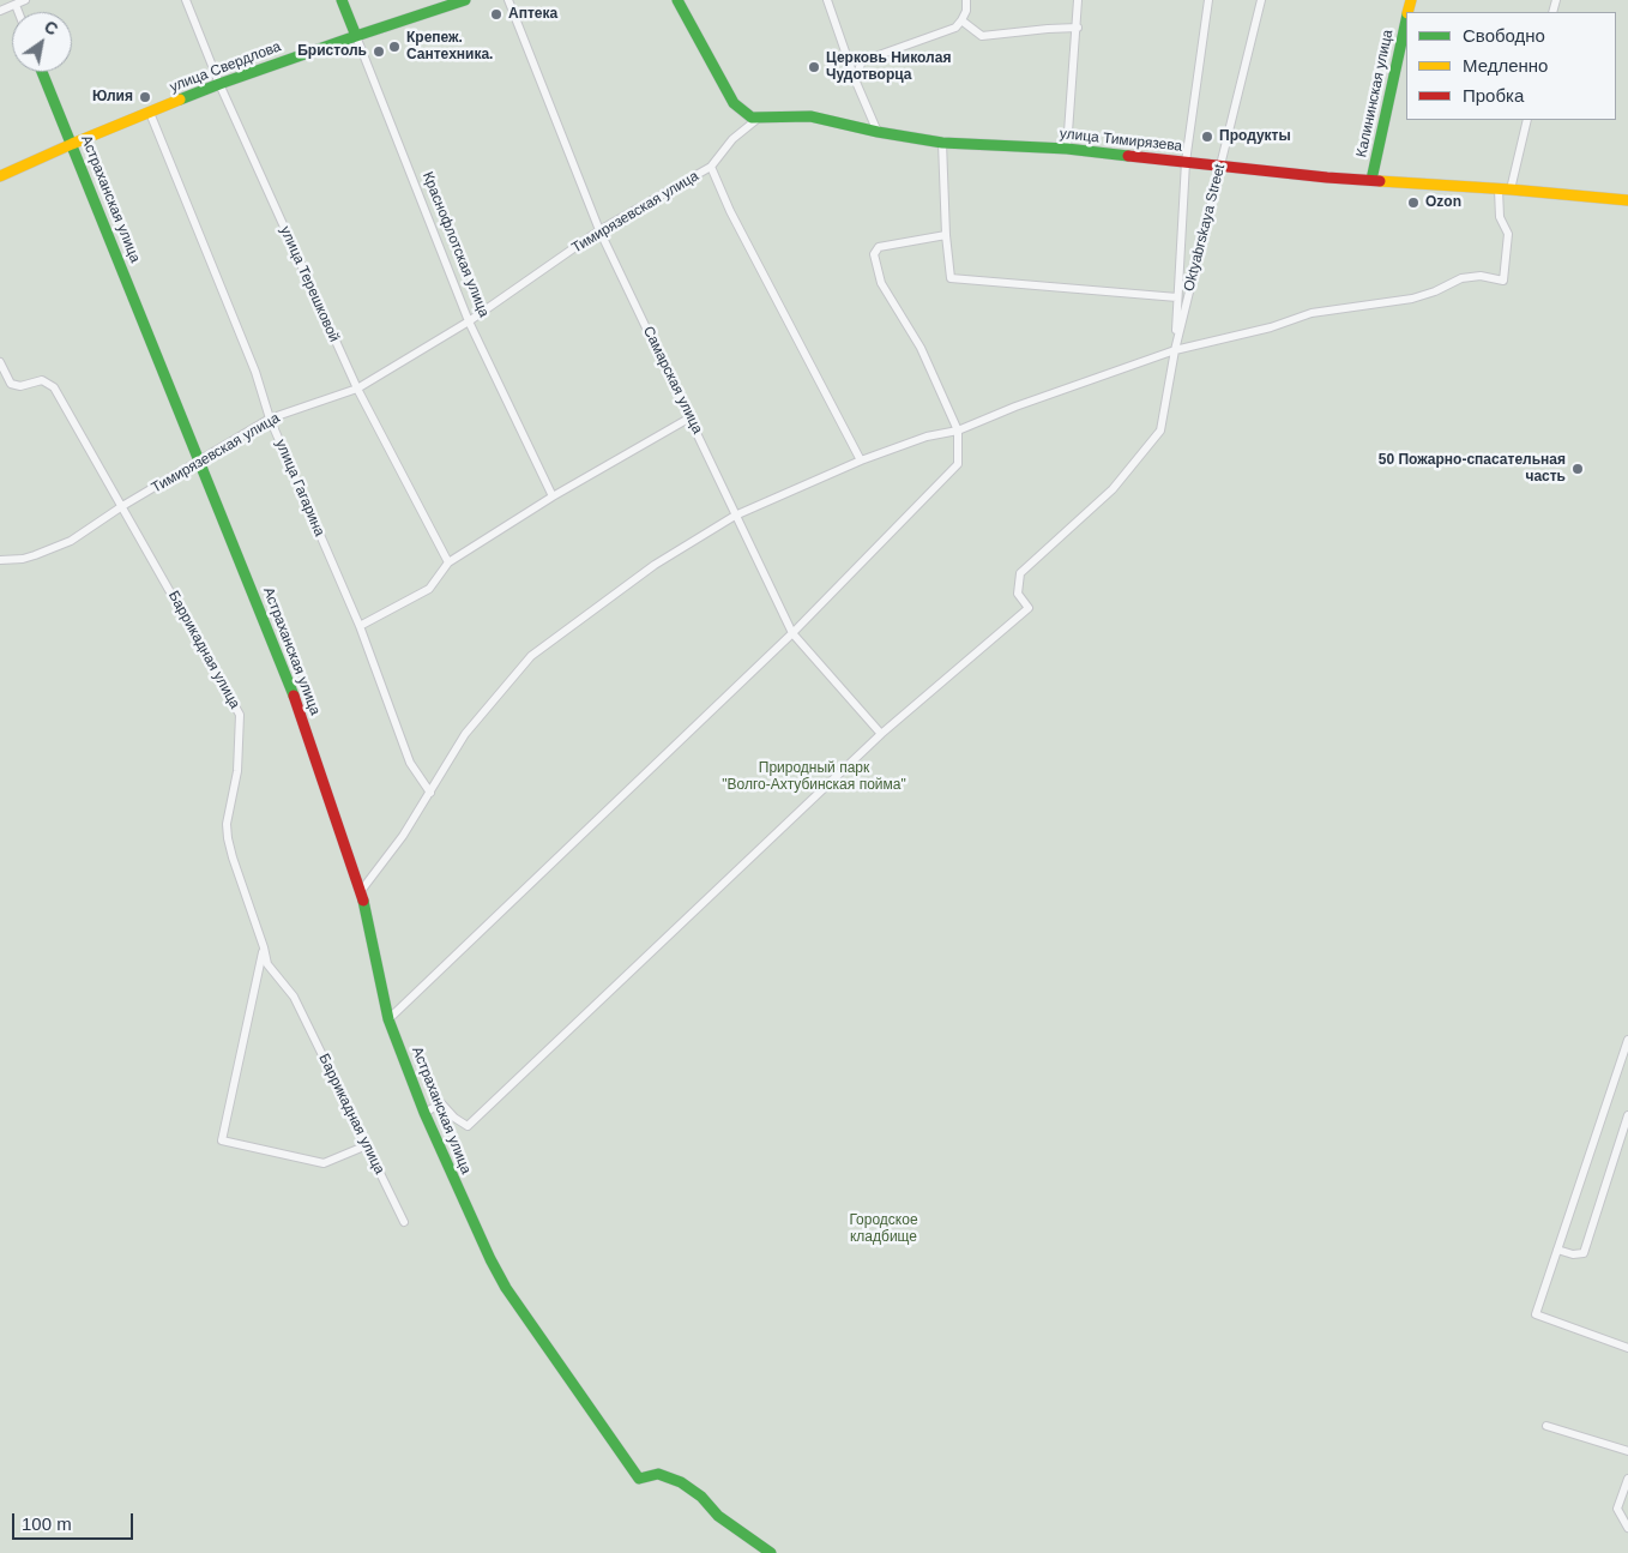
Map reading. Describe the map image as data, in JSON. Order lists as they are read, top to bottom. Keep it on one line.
{"streets":{"street":["улица Свердлова","Калининская улица","улица Тимирязева","Астраханская улица","Тимирязевская улица","Oktyabrskaya Street","Краснофлотская улица","улица Терешковой","Самарская улица","улица Гагарина","Баррикадная улица"]},"crossings":[["улица Свердлова","Астраханская улица"],["улица Свердлова","Краснофлотская улица"],["улица Свердлова","улица Терешковой"],["улица Свердлова","улица Гагарина"],["Калининская улица","улица Тимирязева"],["улица Тимирязева","Тимирязевская улица"],["улица Тимирязева","Oktyabrskaya Street"],["Астраханская улица","Тимирязевская улица"],["Тимирязевская улица","Краснофлотская улица"],["Тимирязевская улица","улица Терешковой"],["Тимирязевская улица","Самарская улица"],["Тимирязевская улица","улица Гагарина"],["Тимирязевская улица","Баррикадная улица"]],"parks":["Природный парк \"Волго-Ахтубинская пойма\"","Городское кладбище"],"places":["Аптека","Крепеж. Сантехника.","Бристоль","Церковь Николая Чудотворца","Юлия","Продукты","Ozon","50 Пожарно-спасательная часть"],"legend":["Свободно","Медленно","Пробка"],"scale_bar":"100 m","north":"top right"}
